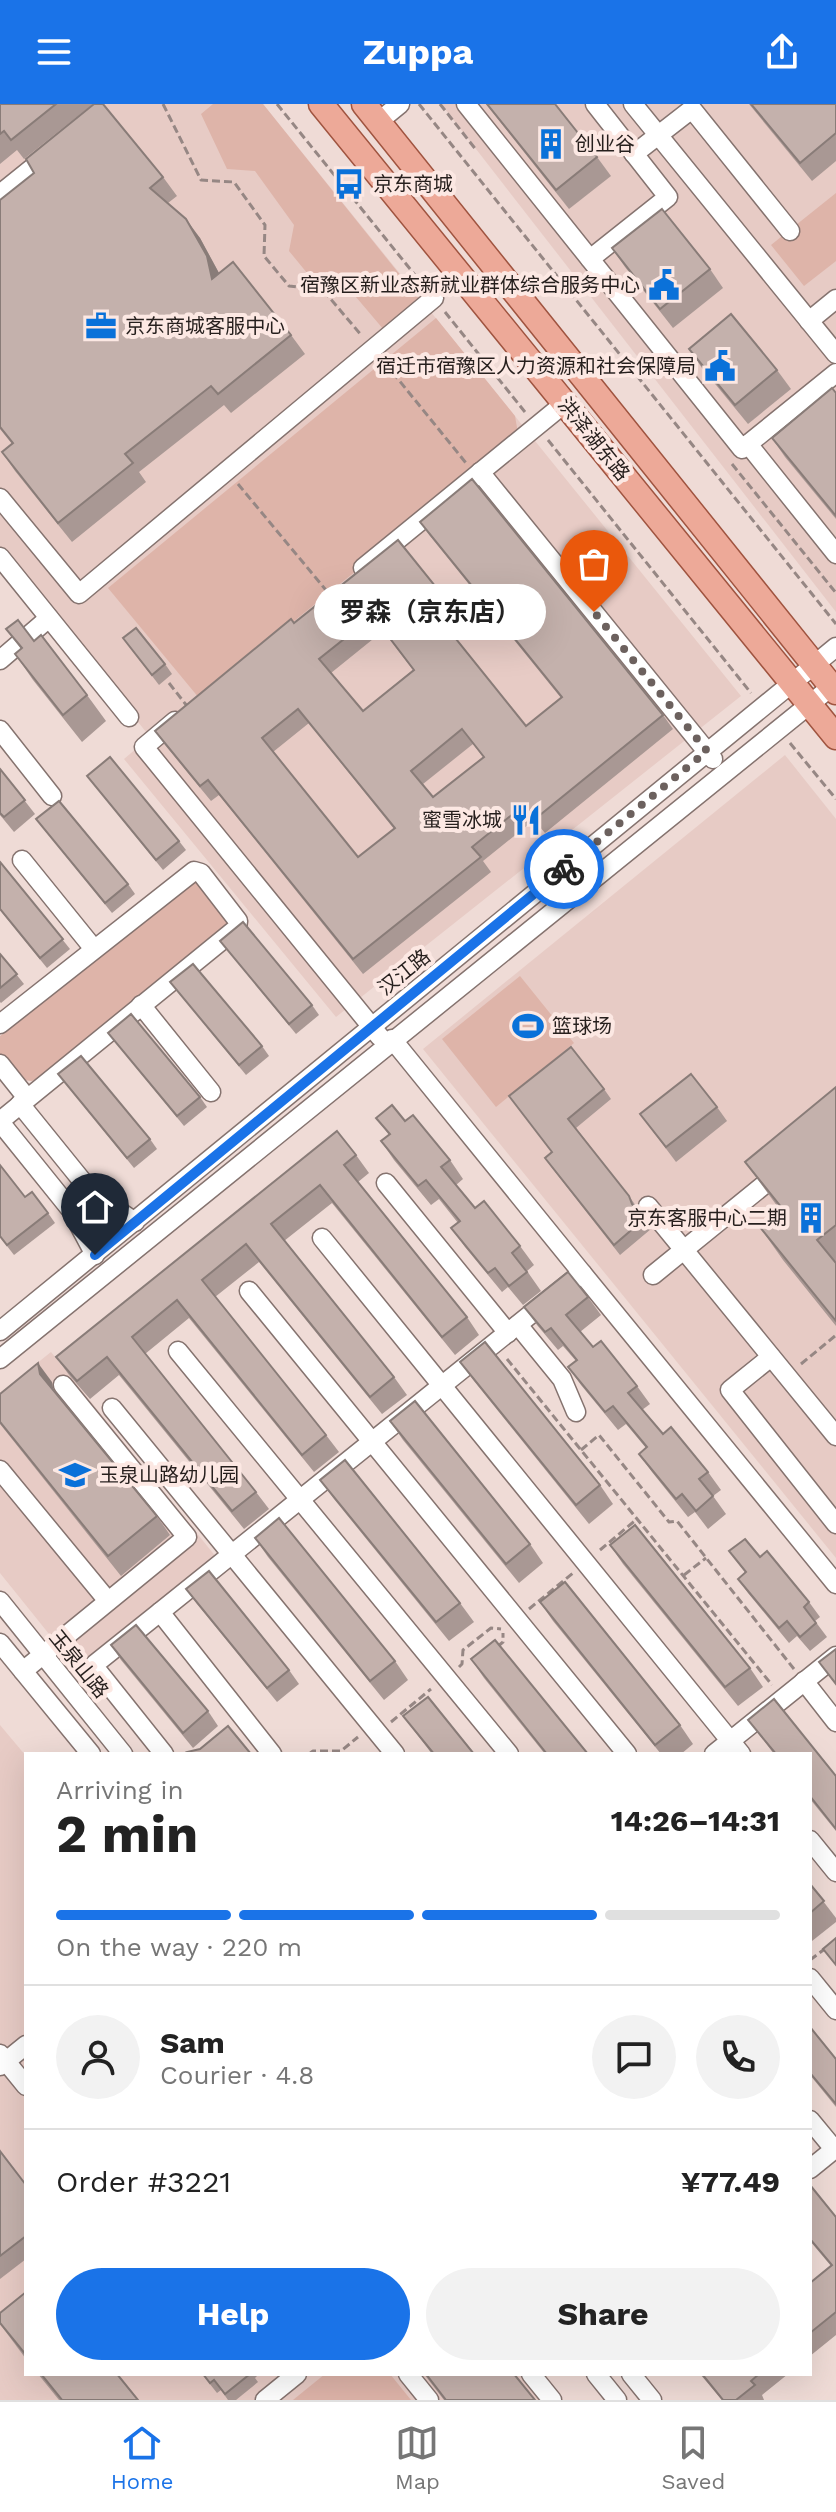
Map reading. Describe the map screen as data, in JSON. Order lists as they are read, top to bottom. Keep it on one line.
{"streets":{"main road":["洪泽湖东路"],"street":["汉江路","玉泉山路"]},"crossings":[["洪泽湖东路","汉江路"]],"places":{"building":["创业谷","京东客服中心二期"],"bus stop":["京东商城"],"public building":["宿豫区新业态新就业群体综合服务中心","宿迁市宿豫区人力资源和社会保障局"],"office":["京东商城客服中心"],"other":["罗森（京东店）"],"restaurant":["蜜雪冰城"],"sports":["篮球场"],"school or university":["玉泉山路幼儿园"]},"page":{"header":"Zuppa","bubble":"罗森（京东店）","heading":["2 min","Arriving in","14:26–14:31"],"panel":["Sam","Courier · 4.8","Order #3221","¥77.49"],"bar":"On the way · 220 m","buttons":["Help","Share"],"tabs":["Home","Map","Saved"]}}
